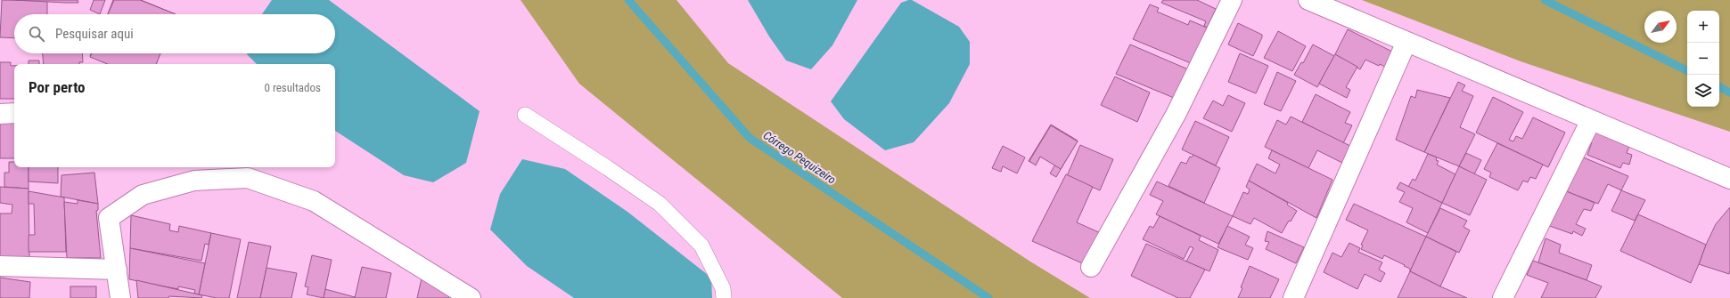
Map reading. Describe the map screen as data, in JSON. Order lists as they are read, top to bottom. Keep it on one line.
{"water":["Córrego Pequizeiro"],"north":"top right","page":{"map_buttons":["+","−"],"search":"Pesquisar aqui","heading":["Por perto","0 resultados"]}}
